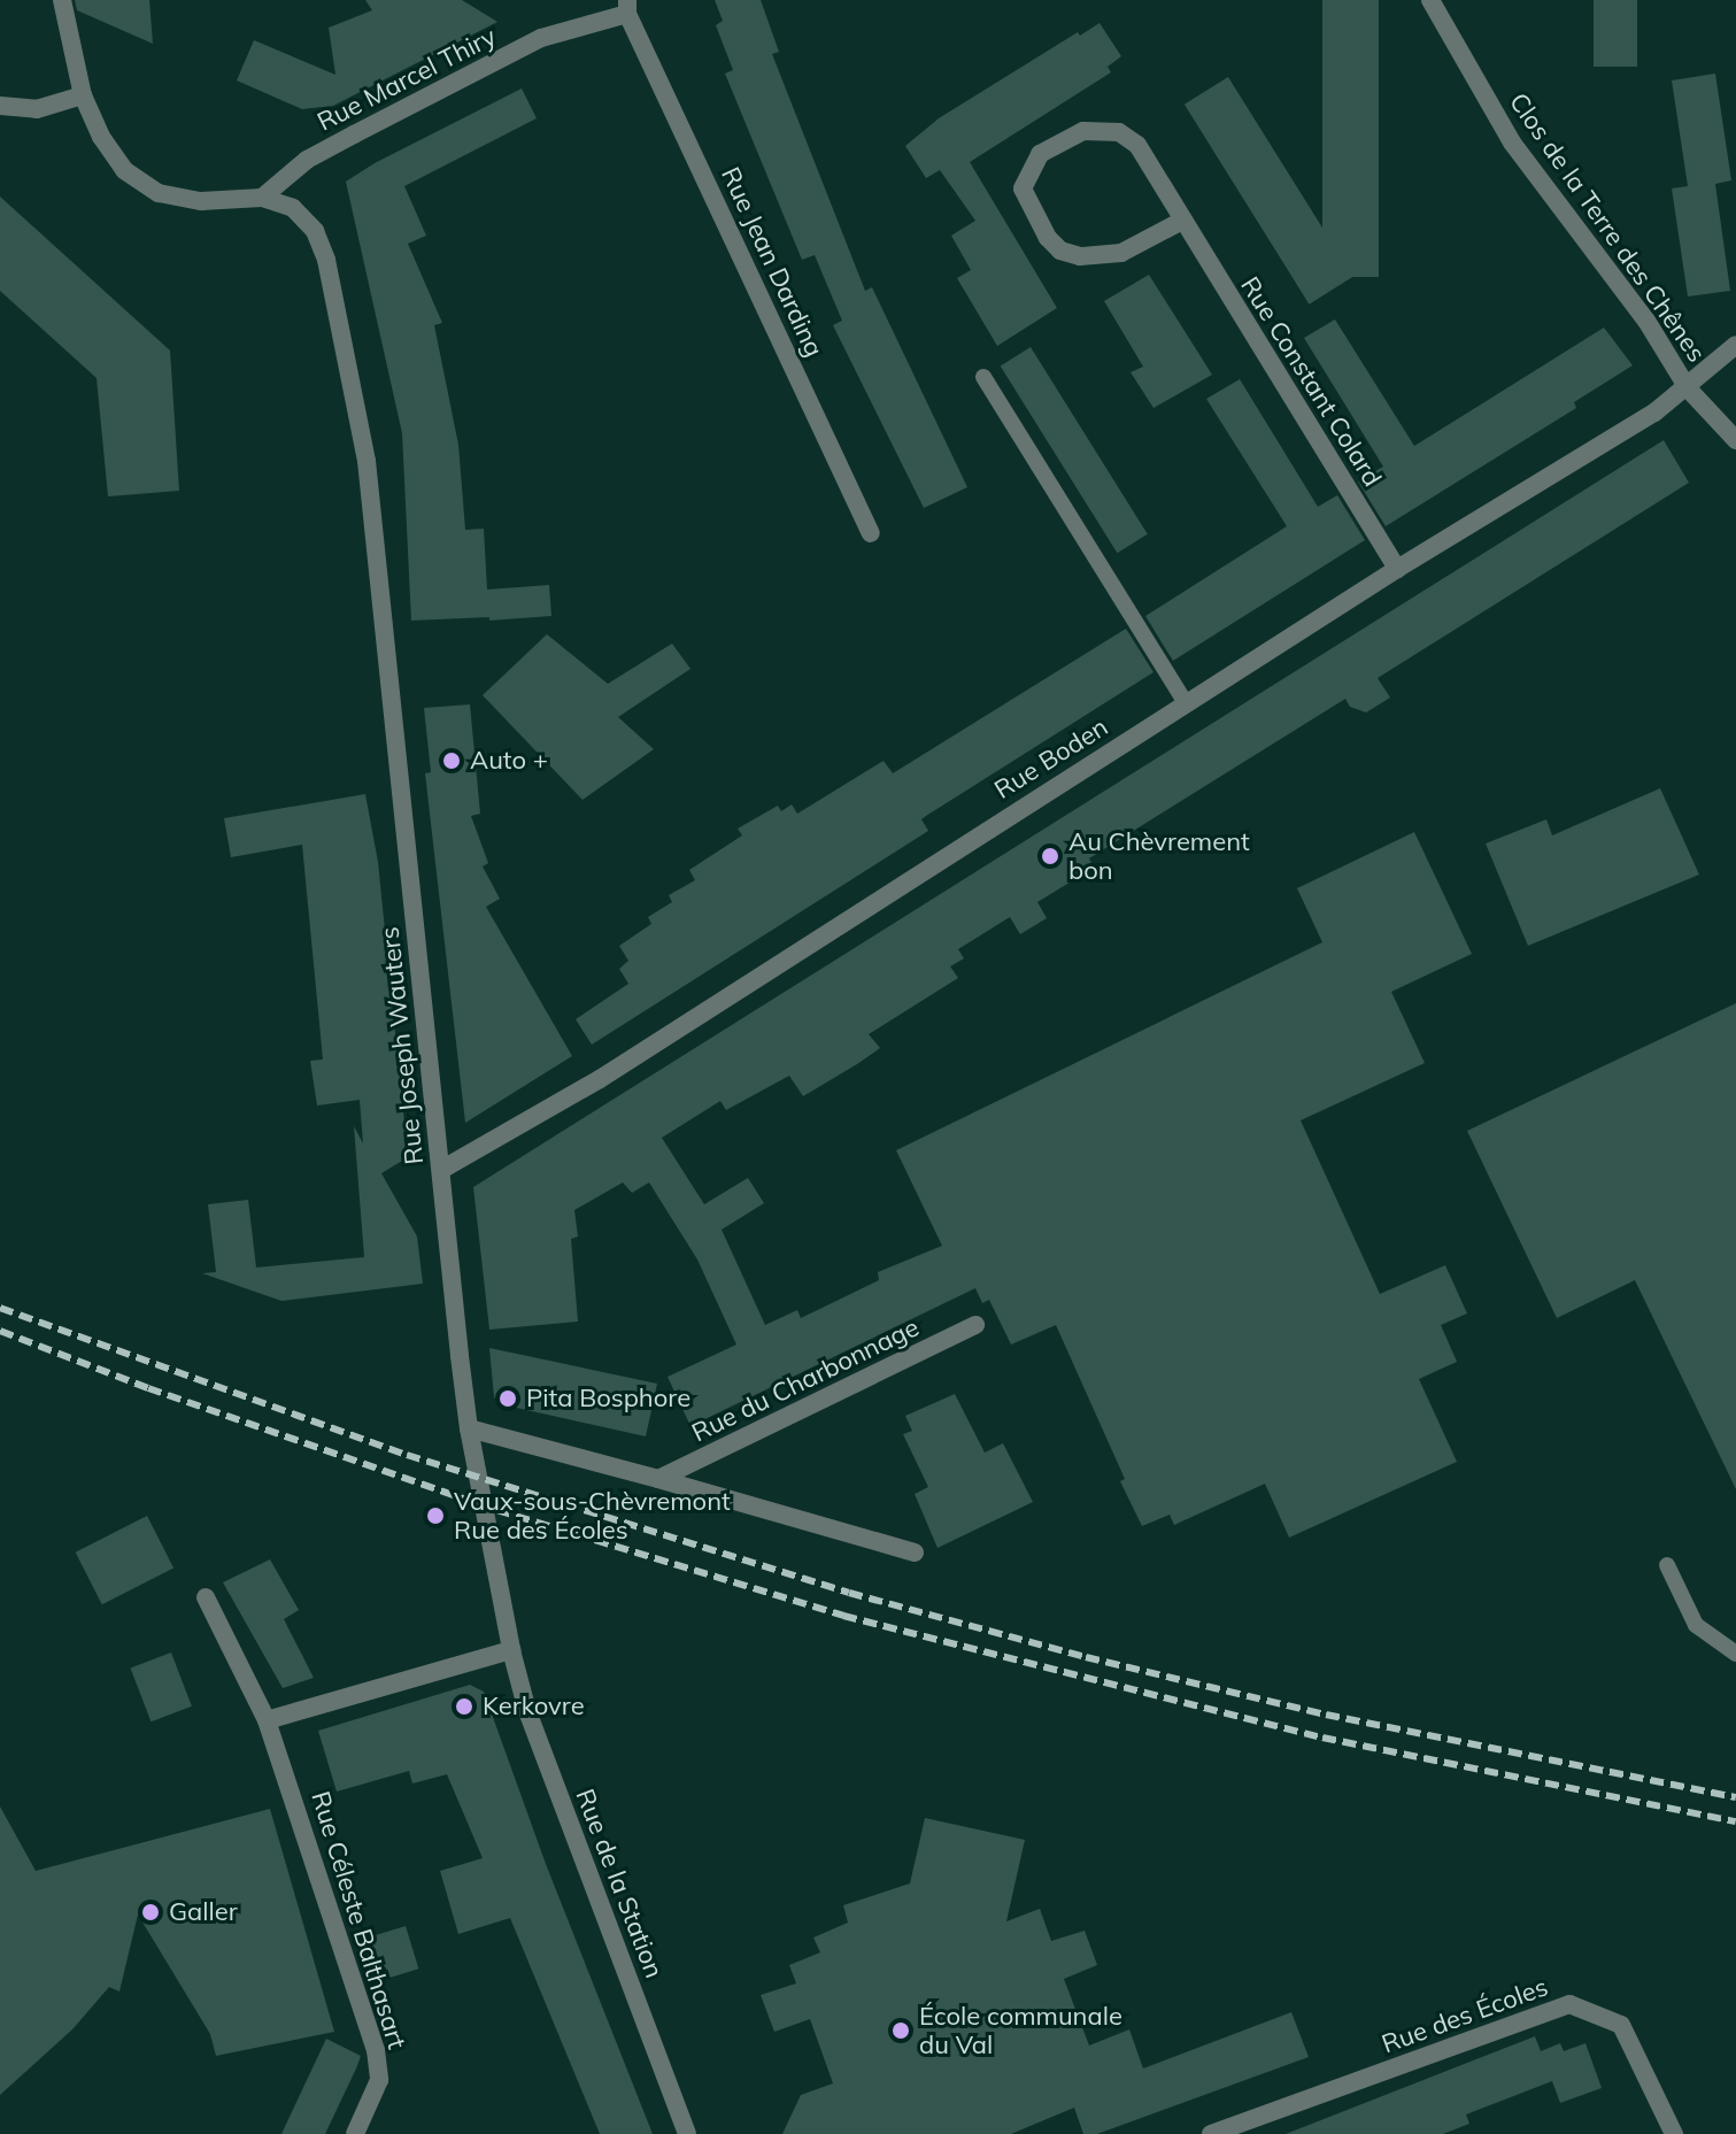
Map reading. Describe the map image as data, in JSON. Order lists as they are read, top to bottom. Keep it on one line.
{"streets":{"street":["Rue Marcel Thiry","Clos de la Terre des Chênes","Rue Jean Darding","Rue Constant Colard","Rue Boden","Rue Joseph Wauters","Rue du Charbonnage","Rue de la Station","Rue Céleste Balthasart","Rue des Écoles"]},"crossings":[["Rue Marcel Thiry","Rue Jean Darding"],["Rue Marcel Thiry","Rue Joseph Wauters"],["Clos de la Terre des Chênes","Rue Boden"],["Rue Constant Colard","Rue Boden"],["Rue Boden","Rue Joseph Wauters"],["Rue Joseph Wauters","Rue de la Station"]],"places":["Auto +","Au Chèvrement bon","Pita Bosphore","Vaux-sous-Chèvremont Rue des Écoles","Kerkovre","Galler","École communale du Val"]}
